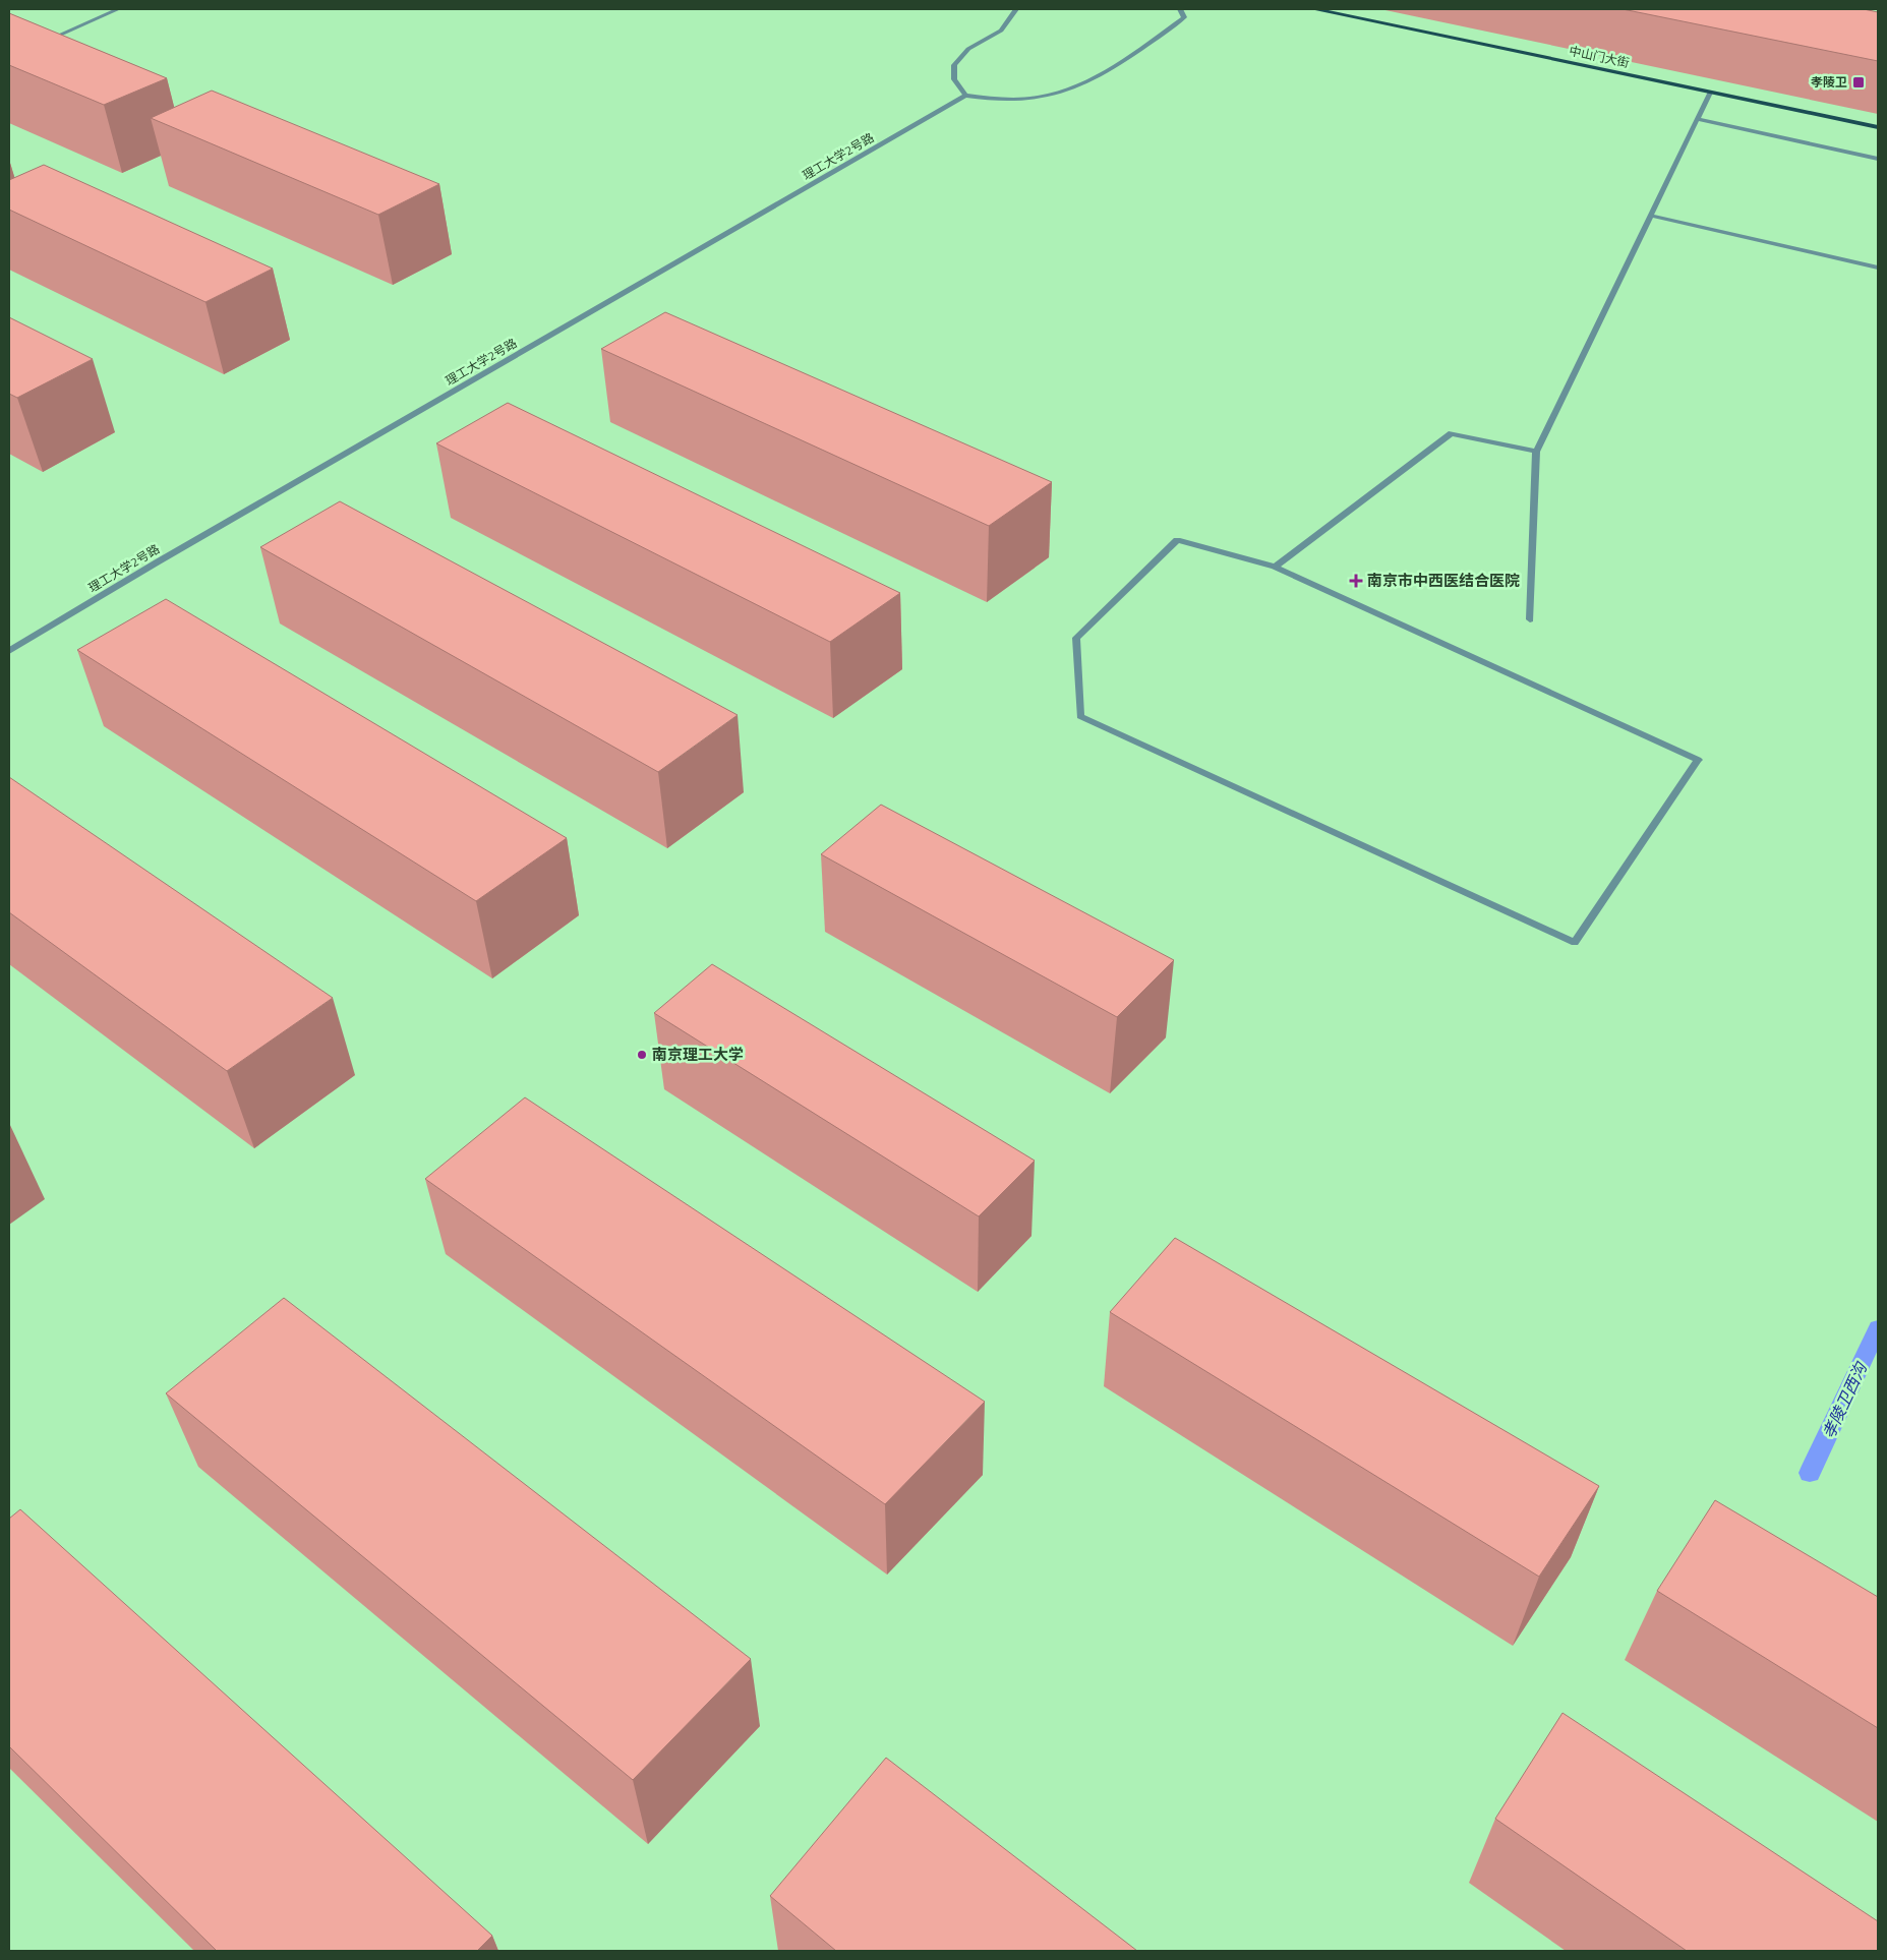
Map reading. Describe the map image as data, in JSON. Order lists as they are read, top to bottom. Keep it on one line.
{"streets":{"main road":["中山门大街"],"street":["理工大学2号路"]},"water":["孝陵卫西沟"],"places":{"transit":["孝陵卫"],"health":["南京市中西医结合医院"],"other":["南京理工大学"]}}
